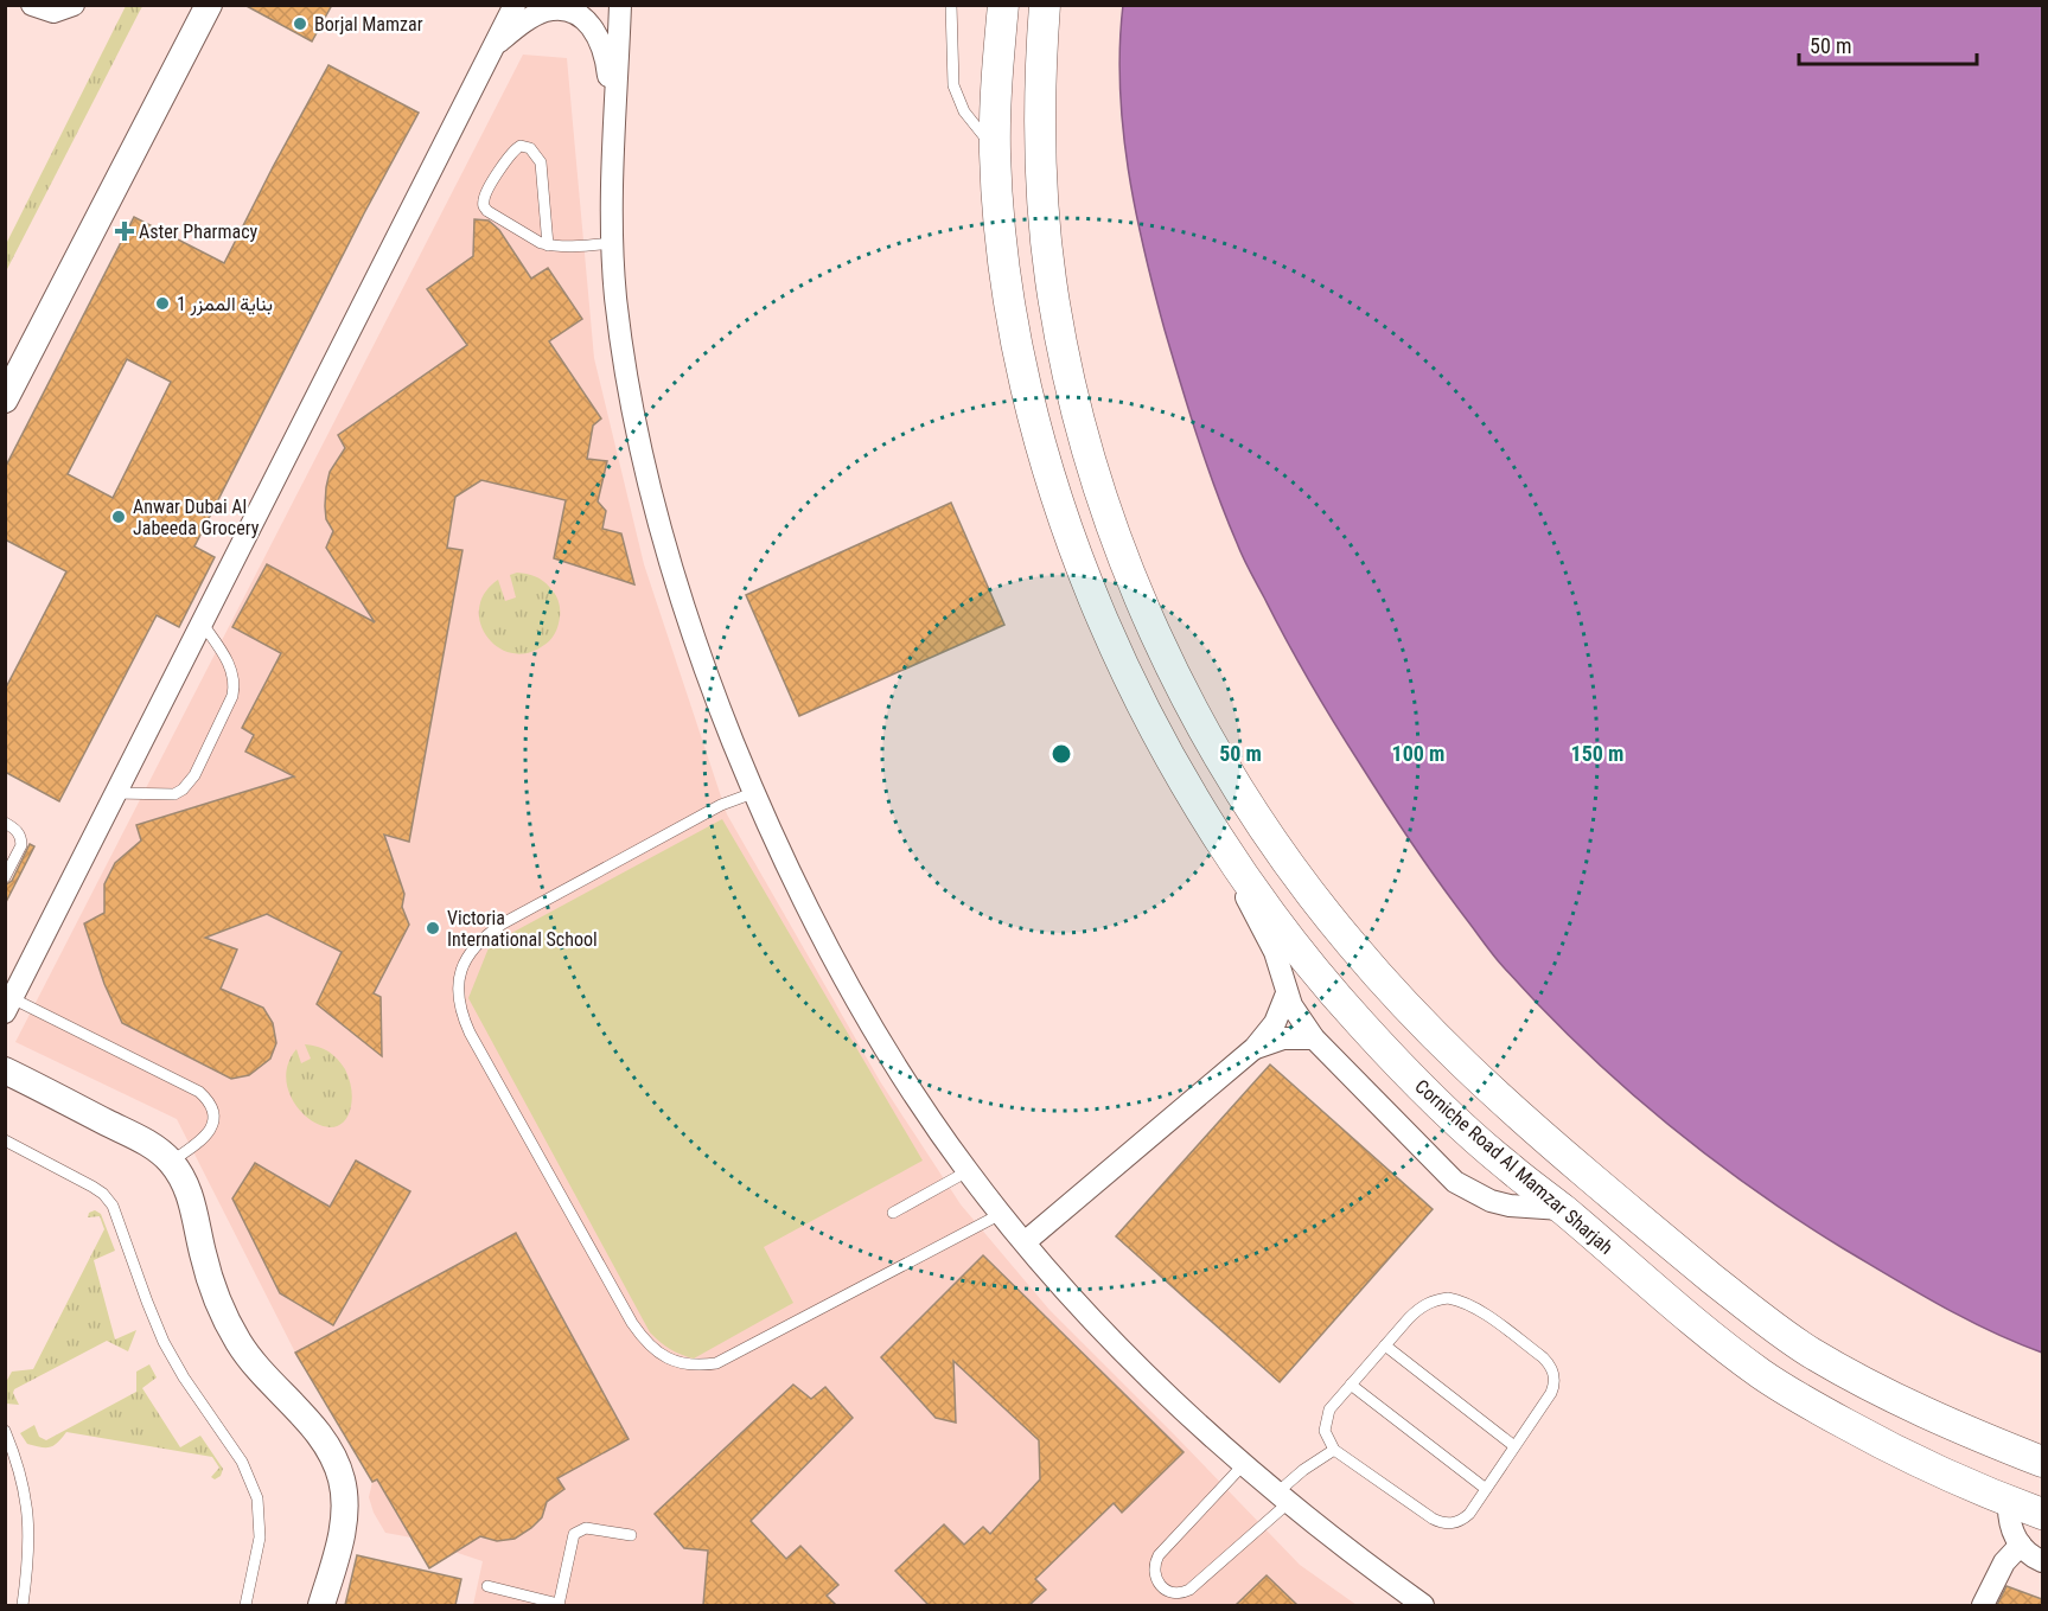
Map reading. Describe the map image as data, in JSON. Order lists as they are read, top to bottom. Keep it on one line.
{"streets":{"main road":["Corniche Road Al Mamzar Sharjah"]},"places":{"other":["Borjal Mamzar","بناية الممزر 1","Anwar Dubai Al Jabeeda Grocery","Victoria International School"],"health":["Aster Pharmacy"]},"scale_bar":"50 m","rings":["50 m","100 m","150 m"]}
